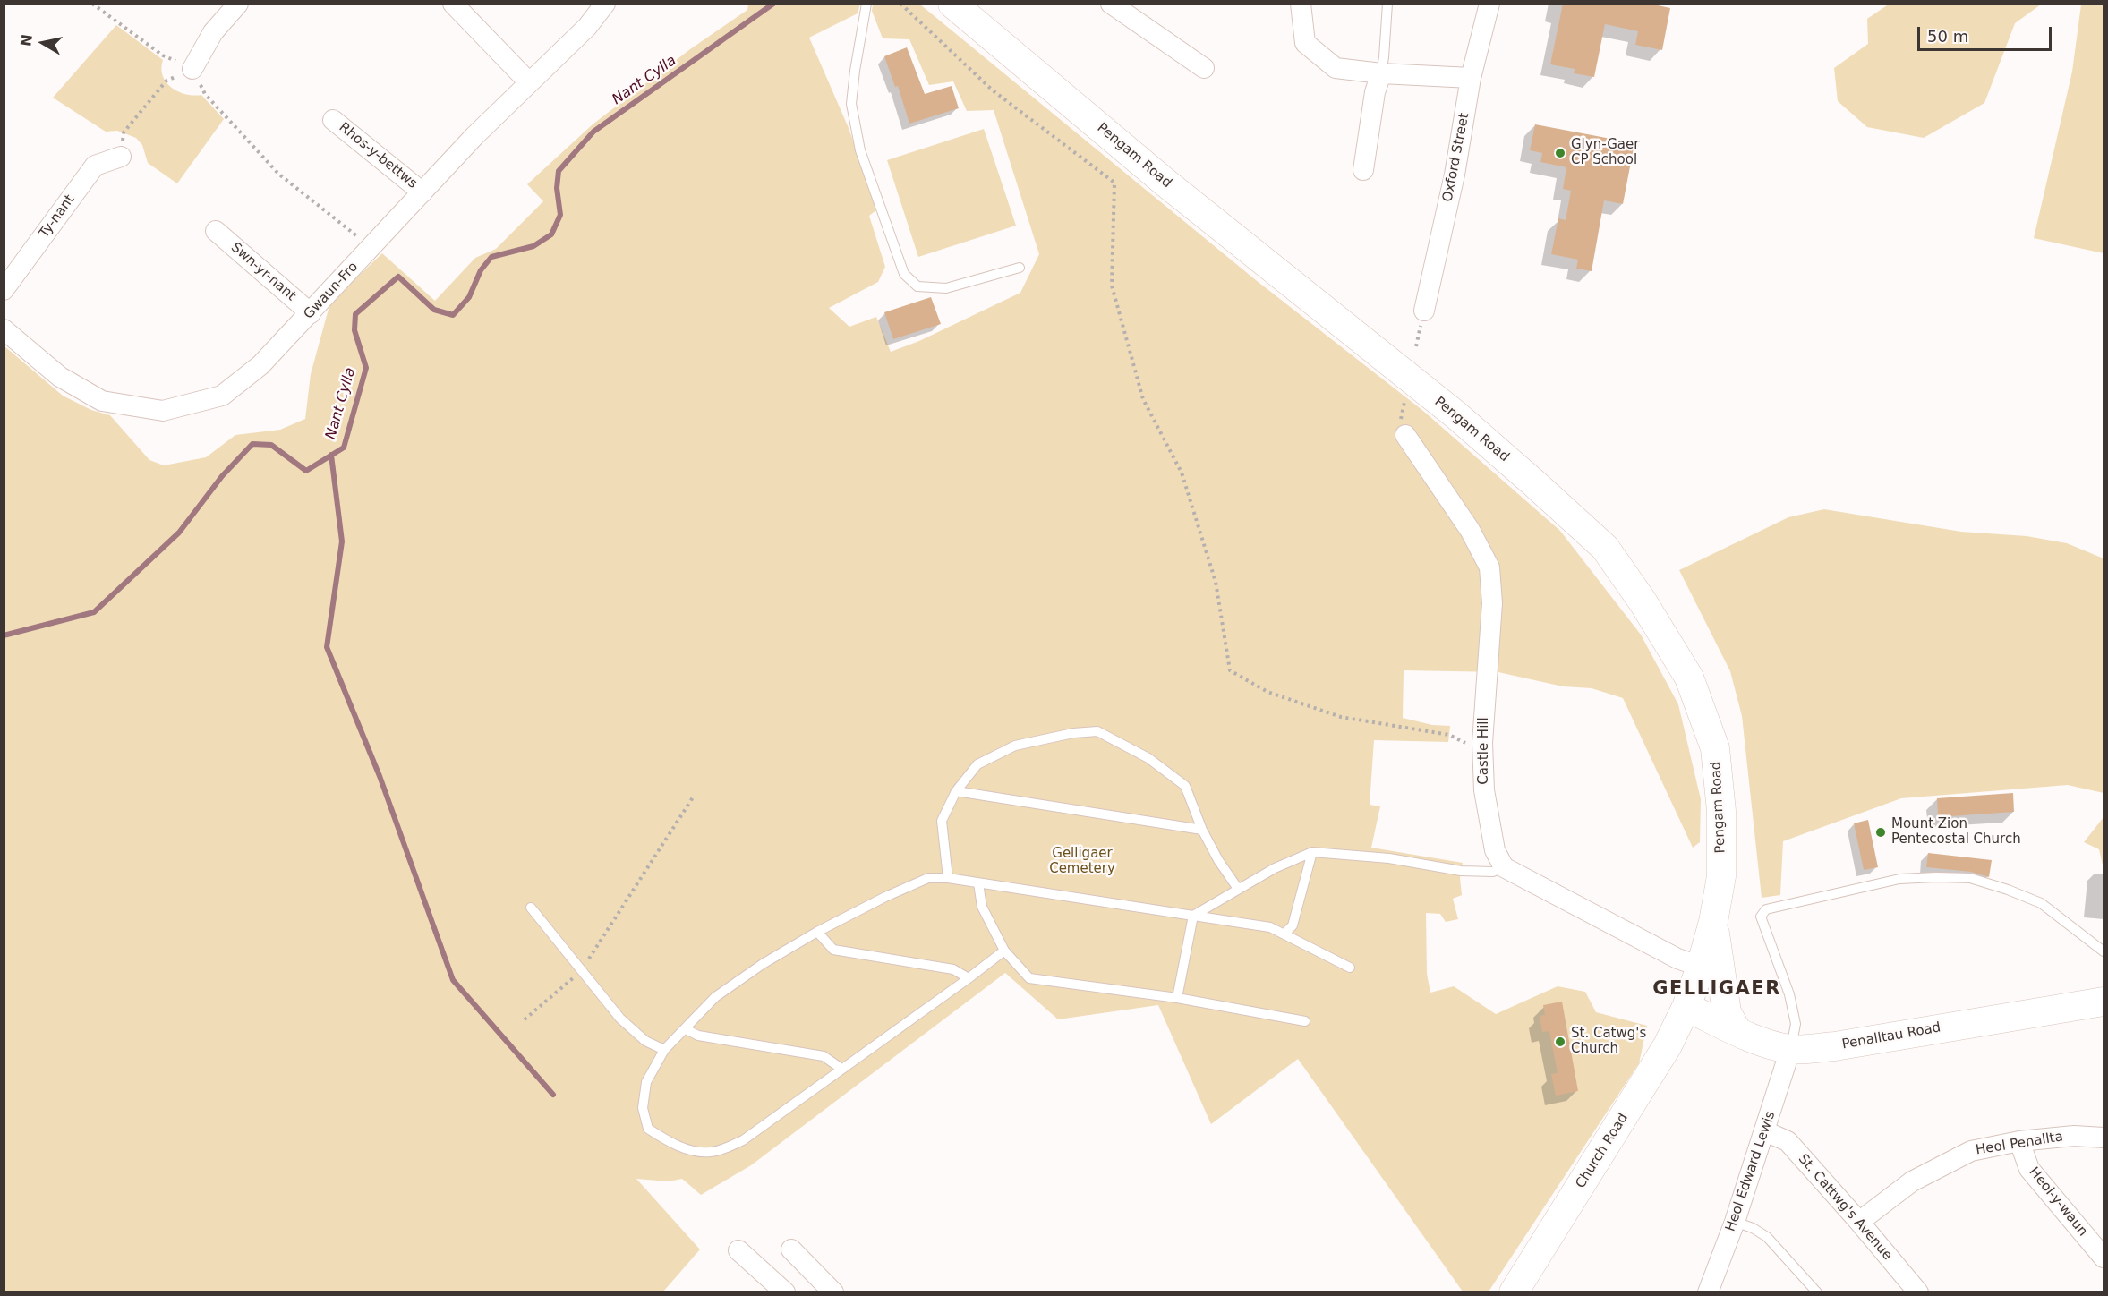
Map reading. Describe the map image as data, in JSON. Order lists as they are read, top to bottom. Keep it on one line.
{"streets":{"main road":["Pengam Road","Penalltau Road","Church Road"],"street":["Rhos-y-bettws","Oxford Street","Ty-nant","Swn-yr-nant","Gwaun-Fro","Castle Hill","Heol Penallta","Heol Edward Lewis","Heol-y-waun","St. Cattwg's Avenue"]},"crossings":[["Rhos-y-bettws","Gwaun-Fro"],["Pengam Road","Penalltau Road"],["Pengam Road","Church Road"],["Swn-yr-nant","Gwaun-Fro"],["Penalltau Road","Church Road"],["Penalltau Road","Heol Edward Lewis"],["Heol Penallta","Heol-y-waun"],["Heol Penallta","St. Cattwg's Avenue"],["Heol Edward Lewis","St. Cattwg's Avenue"]],"districts":["GELLIGAER"],"water":["Nant Cylla"],"parks":["Gelligaer Cemetery"],"places":["Glyn-Gaer CP School","Mount Zion Pentecostal Church","St. Catwg's Church"],"scale_bar":"50 m","north":"left"}
